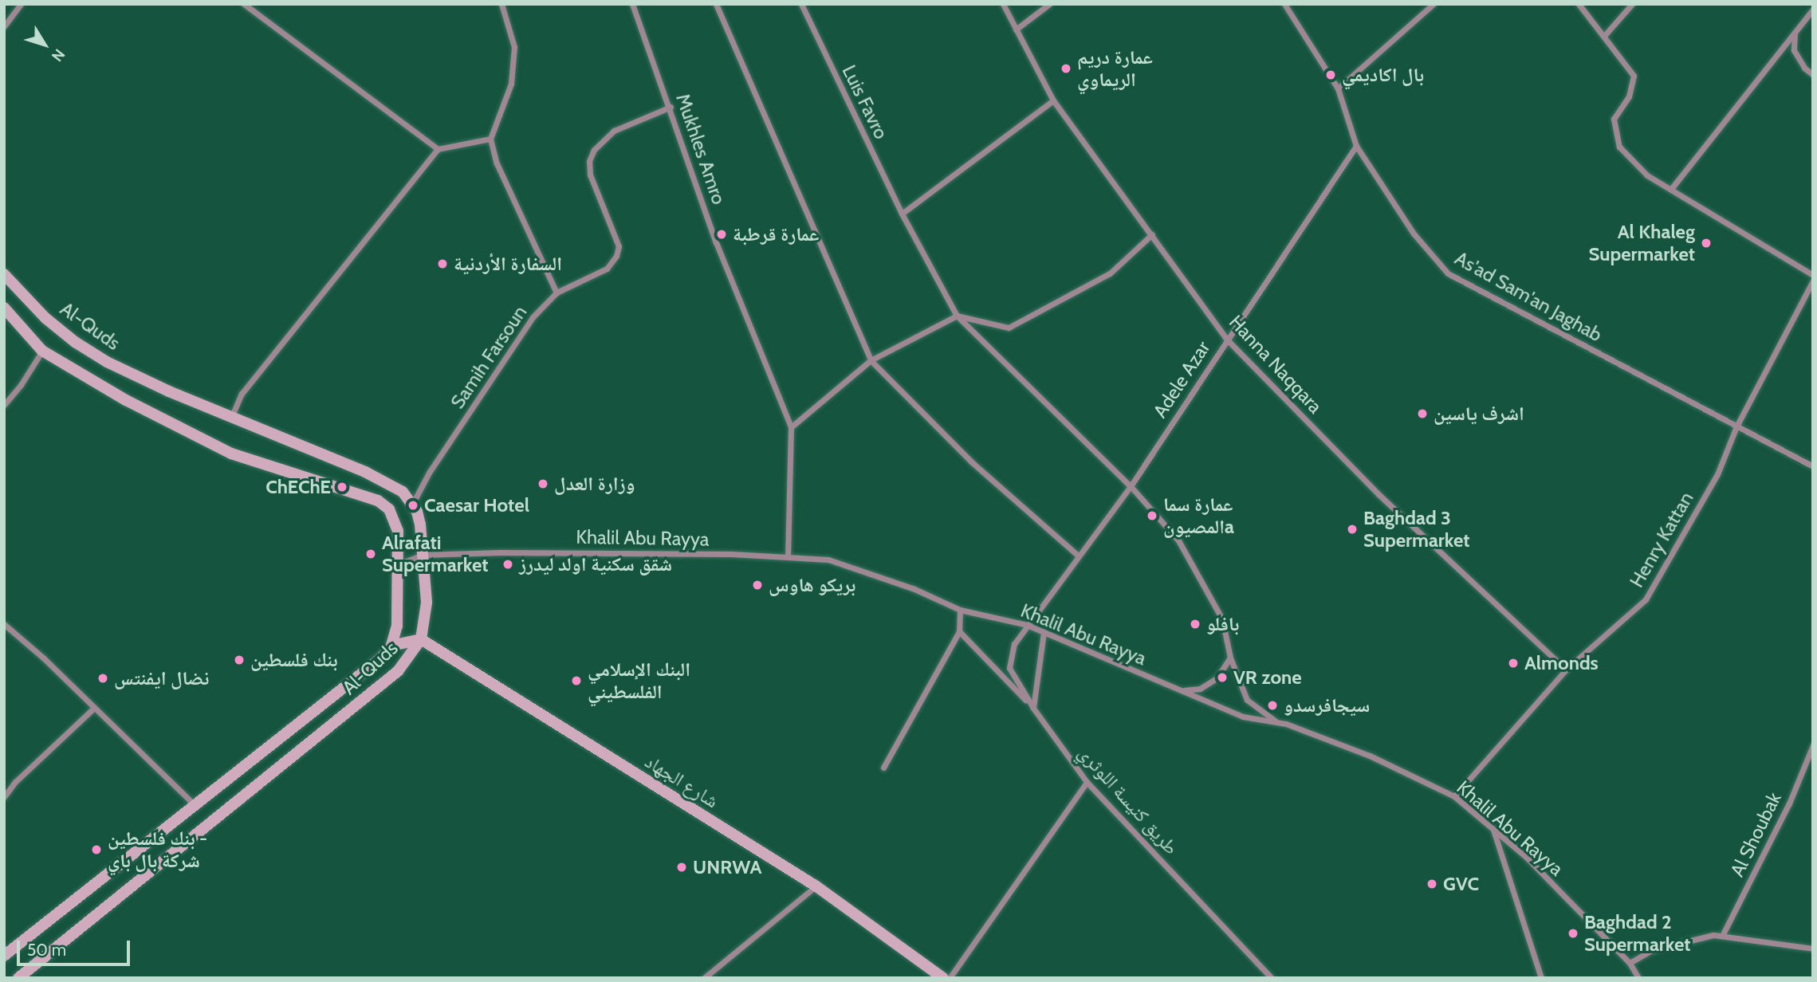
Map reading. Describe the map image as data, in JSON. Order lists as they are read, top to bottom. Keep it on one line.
{"streets":{"street":["Luis Favro","Mukhles Amro","As'ad Sam'an Jaghab","Al-Quds","Samih Farsoun","Hanna Naqqara","Adele Azar","Khalil Abu Rayya","Henry Kattan","شارع الجهاد","طريق كنيسة اللوثري","Al Shoubak"]},"crossings":[["Luis Favro","Adele Azar"],["Luis Favro","Khalil Abu Rayya"],["Mukhles Amro","Samih Farsoun"],["As'ad Sam'an Jaghab","Adele Azar"],["As'ad Sam'an Jaghab","Henry Kattan"],["Al-Quds","Samih Farsoun"],["Al-Quds","Khalil Abu Rayya"],["Al-Quds","شارع الجهاد"],["Hanna Naqqara","Adele Azar"],["Hanna Naqqara","Henry Kattan"],["Adele Azar","Khalil Abu Rayya"],["Adele Azar","طريق كنيسة اللوثري"],["Khalil Abu Rayya","Henry Kattan"]],"places":["عمارة دريم الريماوي","بال اكاديمي","عمارة قرطبة","Al Khaleg Supermarket","السفارة الأردنية","اشرف ياسين","وزارة العدل","ChEChE","Caesar Hotel","عمارة سما المصيونa","Baghdad 3 Supermarket","Alrafati Supermarket","شقق سكنية اولد ليدرز","بريكو هاوس","بافلو","بنك فلسطين","Almonds","VR zone","نضال ايفنتس","البنك الإسلامي الفلسطيني","سيجافرسدو","بنك فلسطين - شركة بال باي","UNRWA","GVC","Baghdad 2 Supermarket"],"scale_bar":"50 m","north":"bottom right"}
